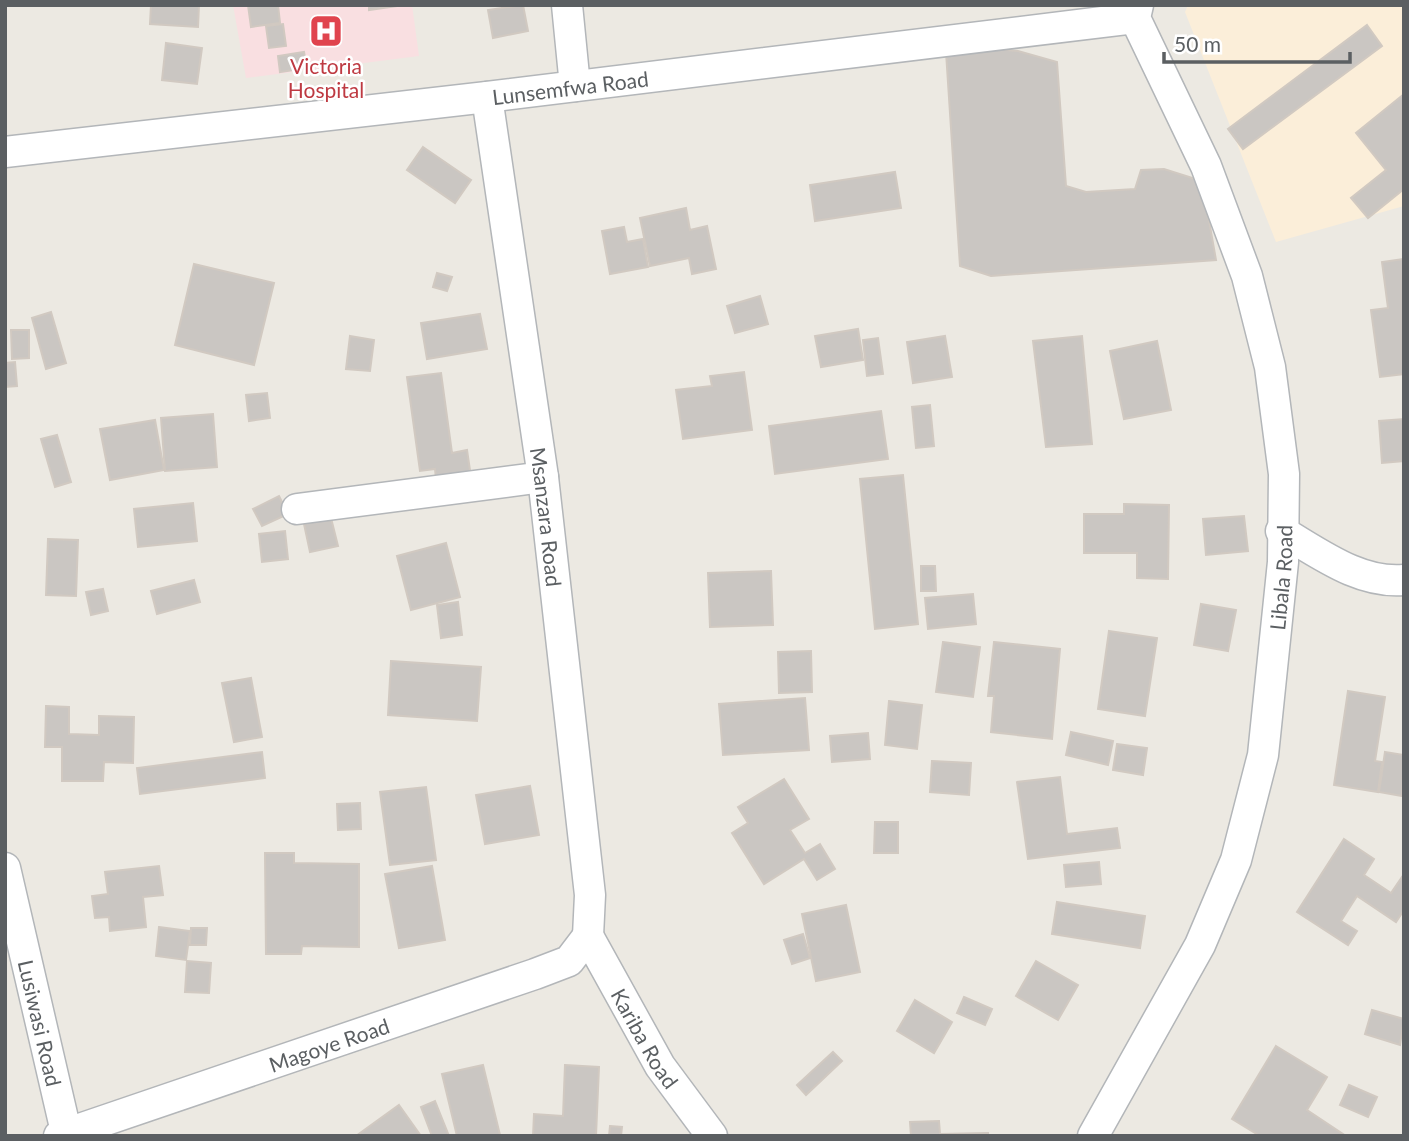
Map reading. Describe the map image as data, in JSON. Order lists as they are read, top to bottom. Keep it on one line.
{"streets":{"street":["Lunsemfwa Road","Msanzara Road","Libala Road","Lusiwasi Road","Kariba Road","Magoye Road"]},"crossings":[["Lunsemfwa Road","Msanzara Road"],["Lunsemfwa Road","Libala Road"],["Msanzara Road","Kariba Road"],["Msanzara Road","Magoye Road"],["Lusiwasi Road","Magoye Road"],["Kariba Road","Magoye Road"]],"places":{"hospital":["Victoria Hospital"]},"scale_bar":"50 m"}
